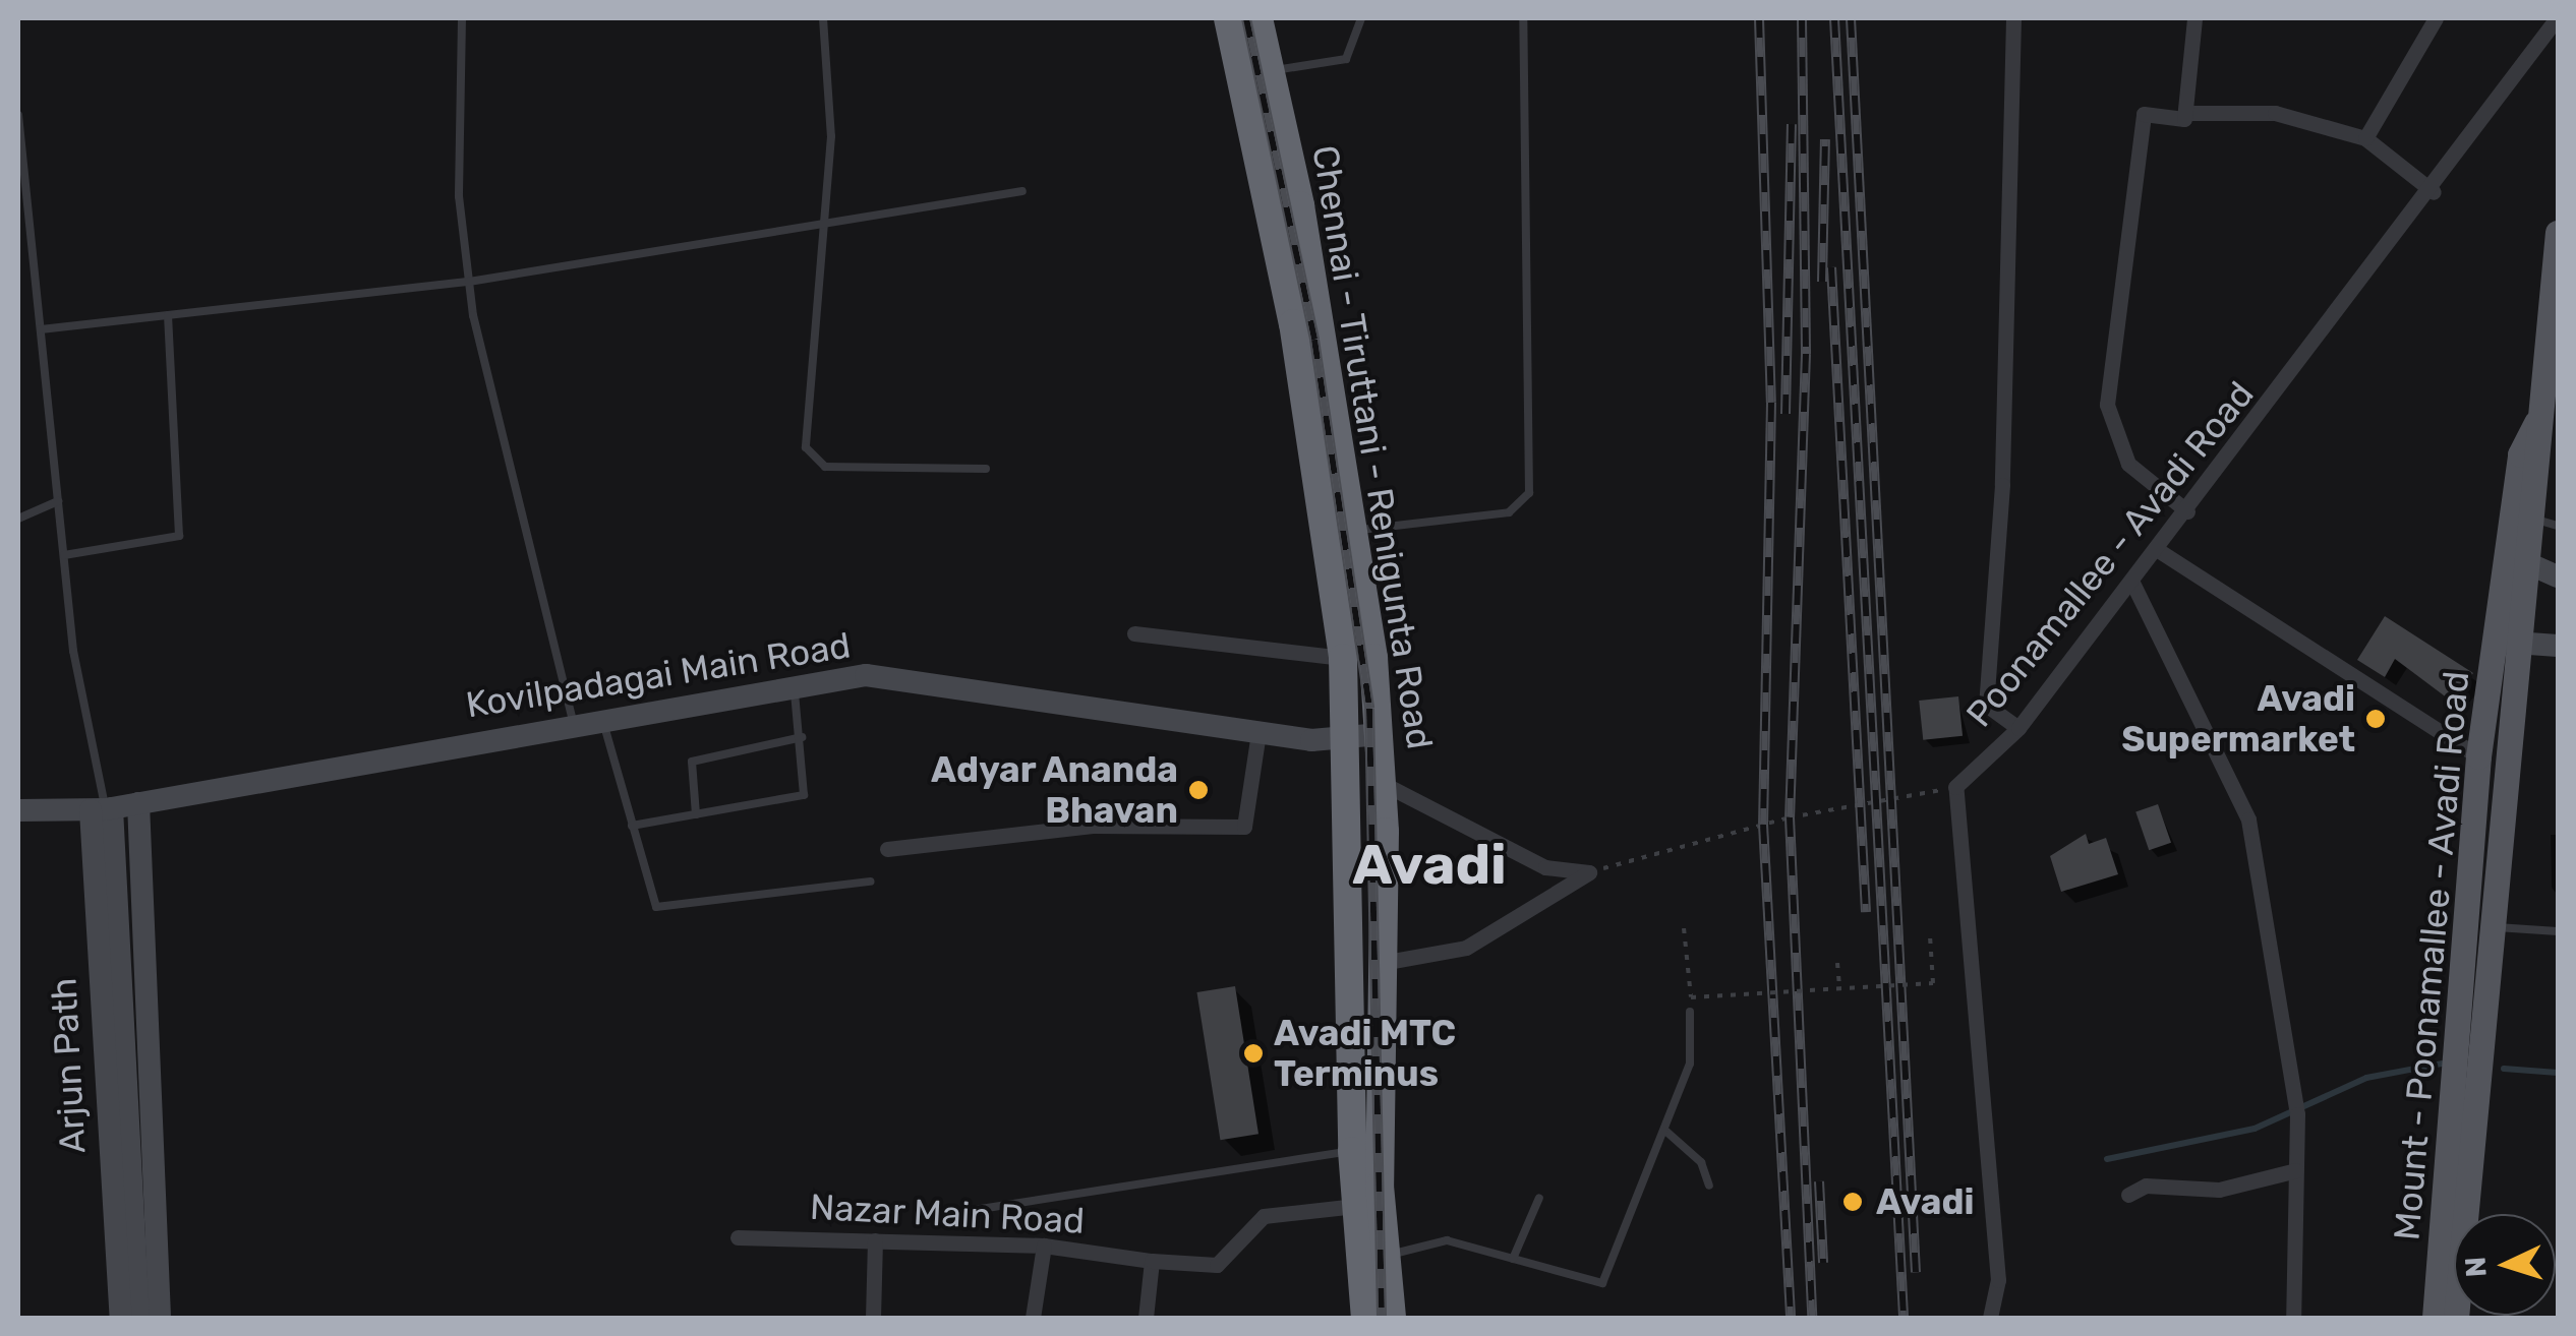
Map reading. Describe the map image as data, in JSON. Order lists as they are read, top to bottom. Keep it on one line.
{"streets":{"highway":["Chennai - Tiruttani - Renigunta Road"],"main road":["Mount - Poonamallee - Avadi Road"],"street":["Poonamallee - Avadi Road","Kovilpadagai Main Road","Arjun Path","Nazar Main Road"]},"crossings":[["Chennai - Tiruttani - Renigunta Road","Kovilpadagai Main Road"],["Chennai - Tiruttani - Renigunta Road","Nazar Main Road"],["Kovilpadagai Main Road","Arjun Path"]],"districts":["Avadi"],"places":["Avadi Supermarket","Adyar Ananda Bhavan","Avadi MTC Terminus","Avadi"],"north":"left"}
